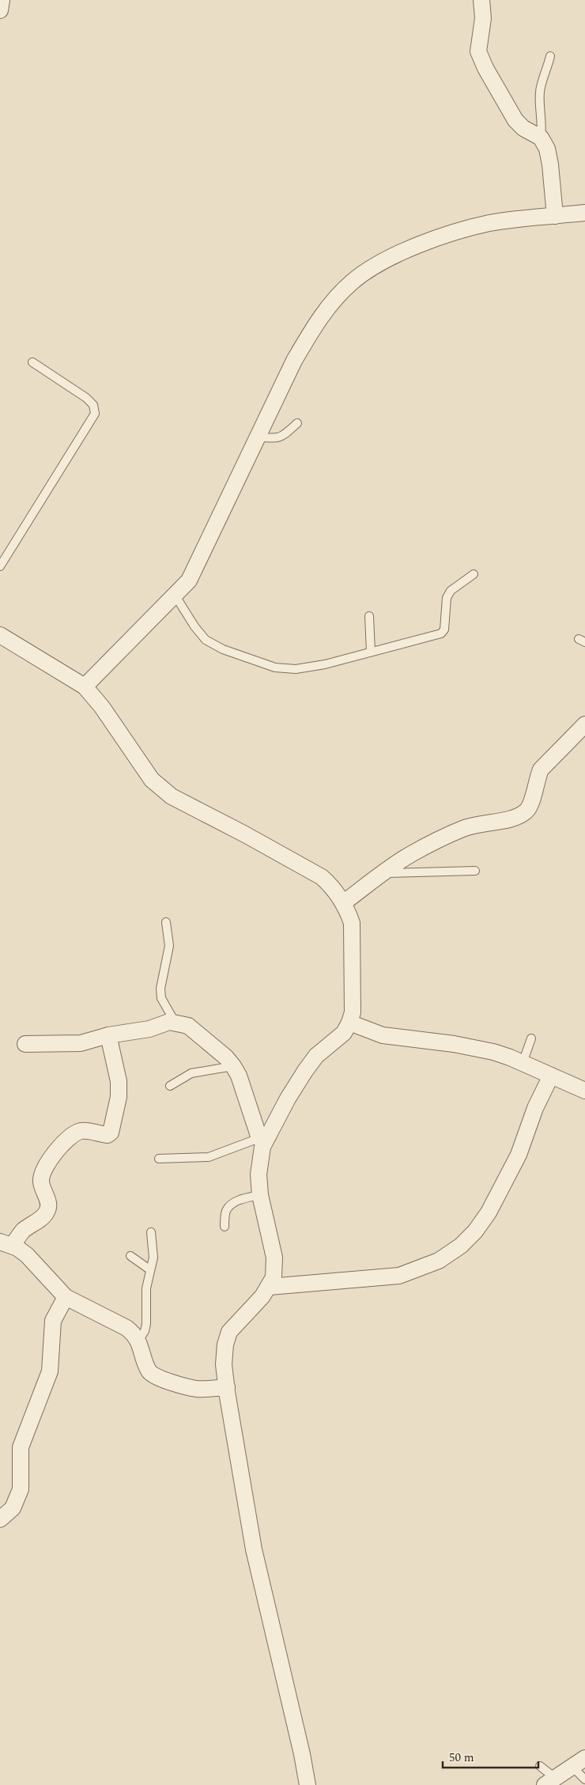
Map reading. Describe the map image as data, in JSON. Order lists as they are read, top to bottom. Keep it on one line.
{"scale_bar":"50 m"}
